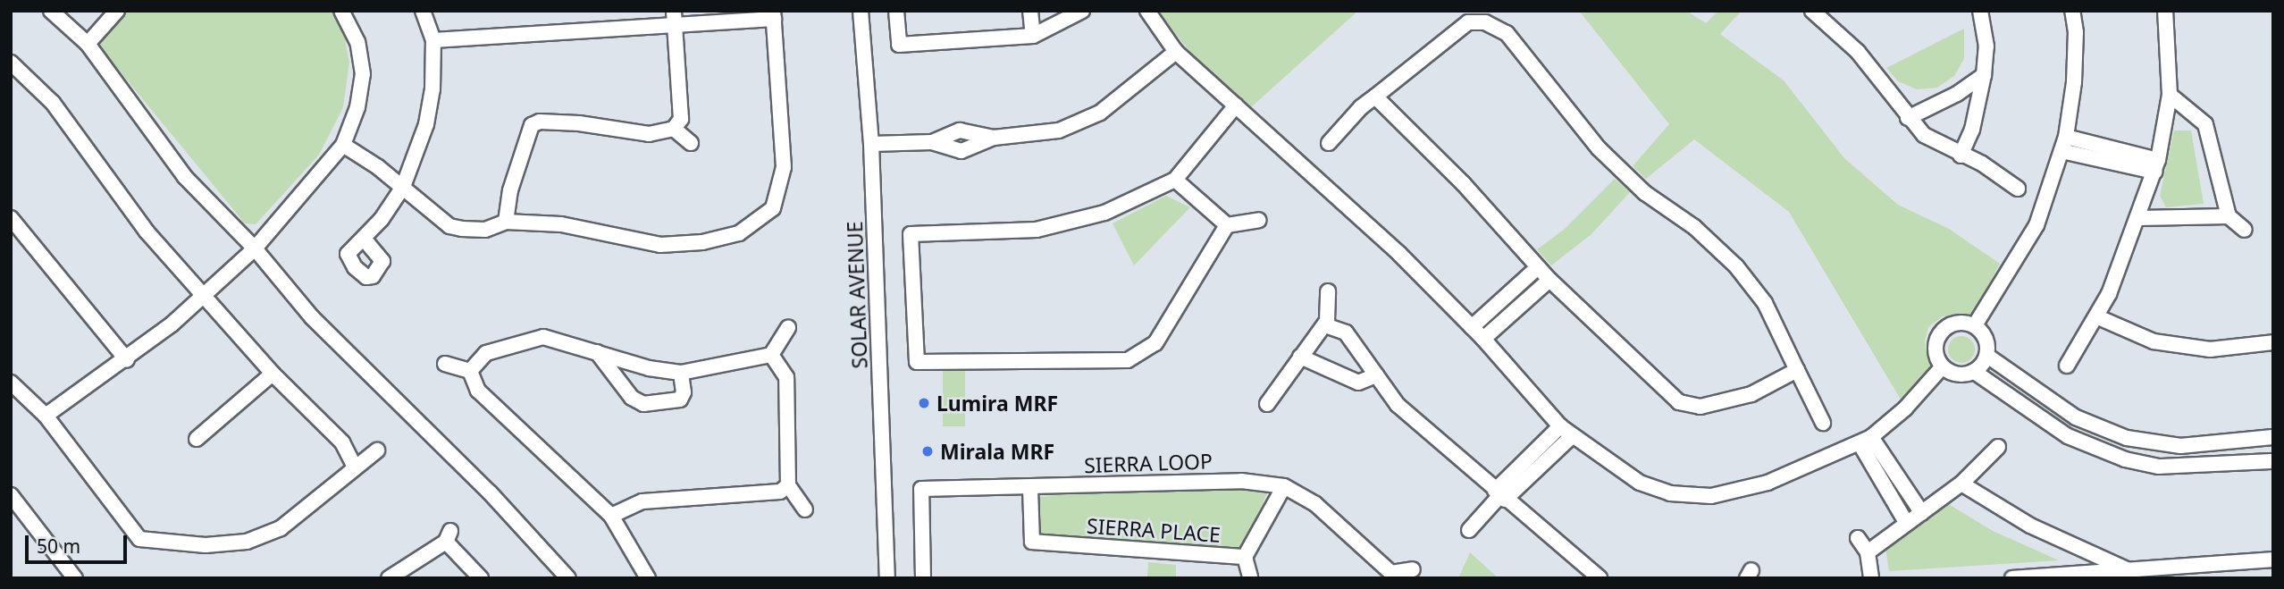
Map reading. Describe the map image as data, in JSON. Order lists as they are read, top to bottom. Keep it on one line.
{"streets":{"street":["SOLAR AVENUE","SIERRA LOOP","SIERRA PLACE"]},"crossings":[["SIERRA LOOP","SIERRA PLACE"]],"places":["Lumira MRF","Mirala MRF"],"scale_bar":"50 m"}
